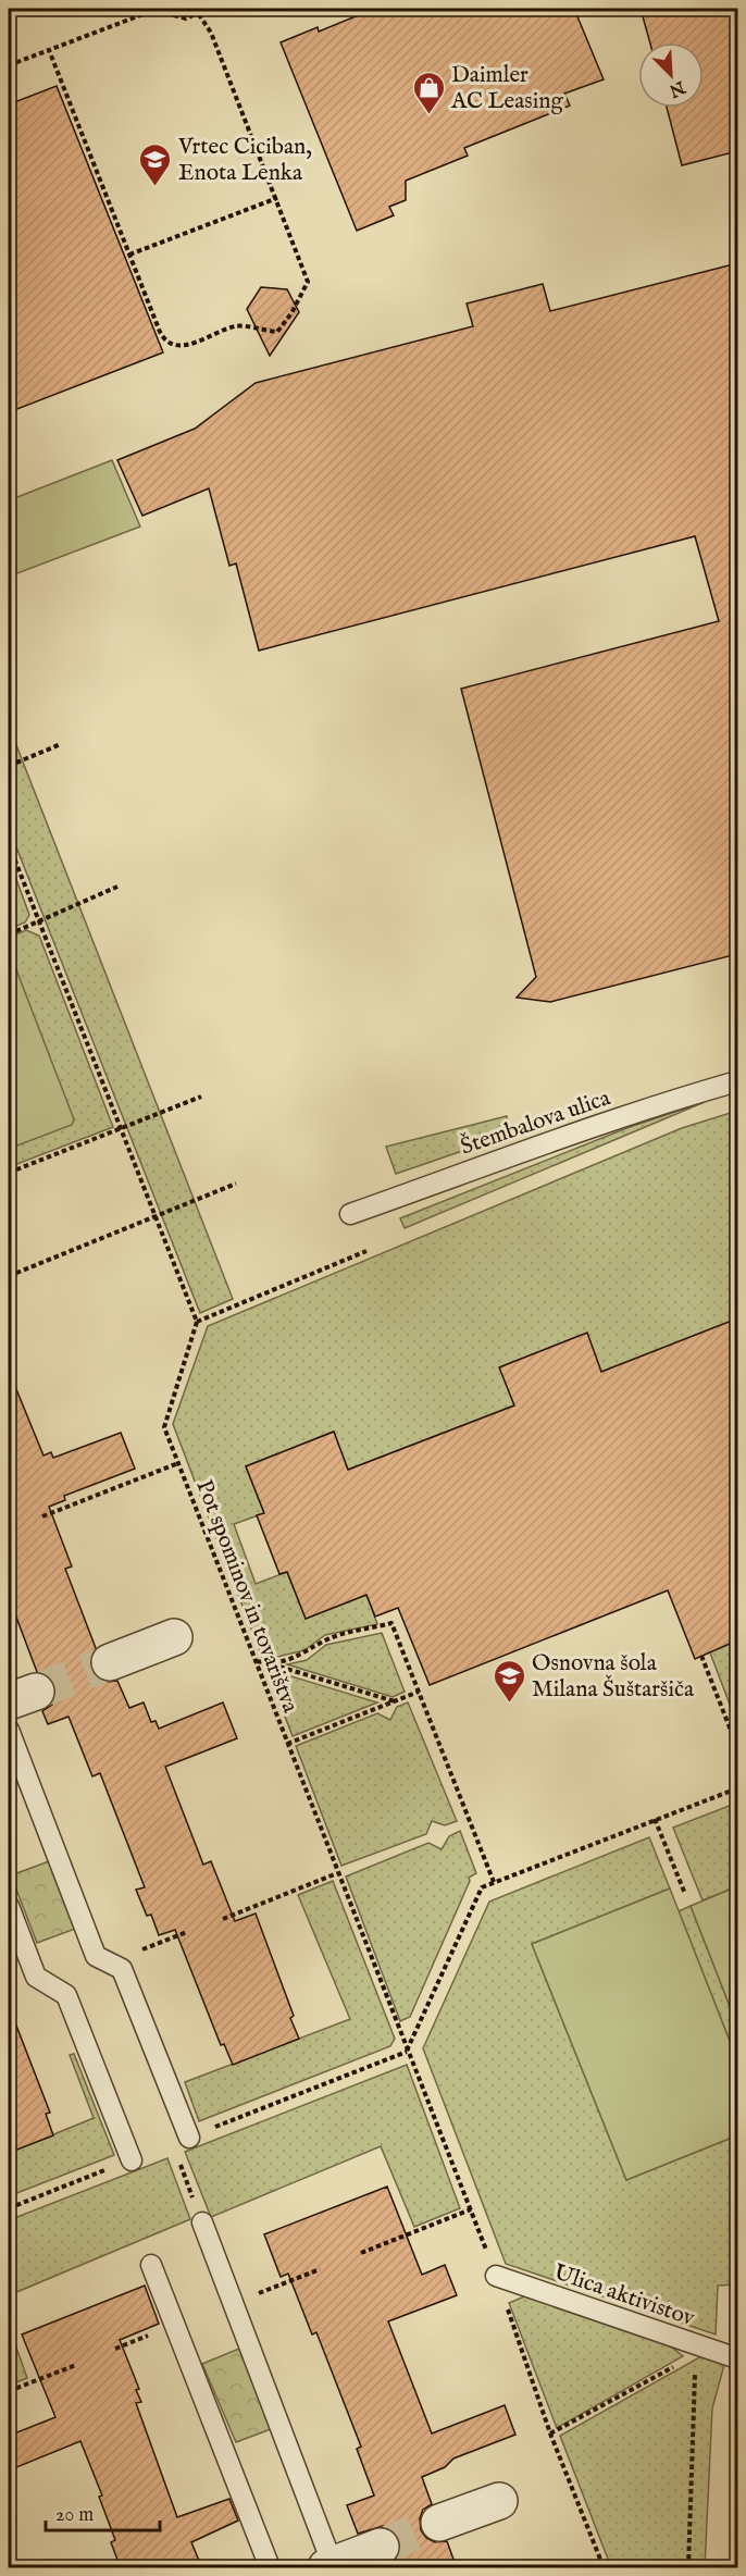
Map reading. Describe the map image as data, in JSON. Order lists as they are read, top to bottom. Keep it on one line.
{"streets":{"lane":["Štembalova ulica","Ulica aktivistov"],"path":["Pot spominov in tovarištva"]},"places":{"shop":["Daimler AC Leasing"],"school or university":["Vrtec Ciciban, Enota Lenka","Osnovna šola Milana Šuštaršiča"]},"scale_bar":"20 m","north":"bottom right"}
